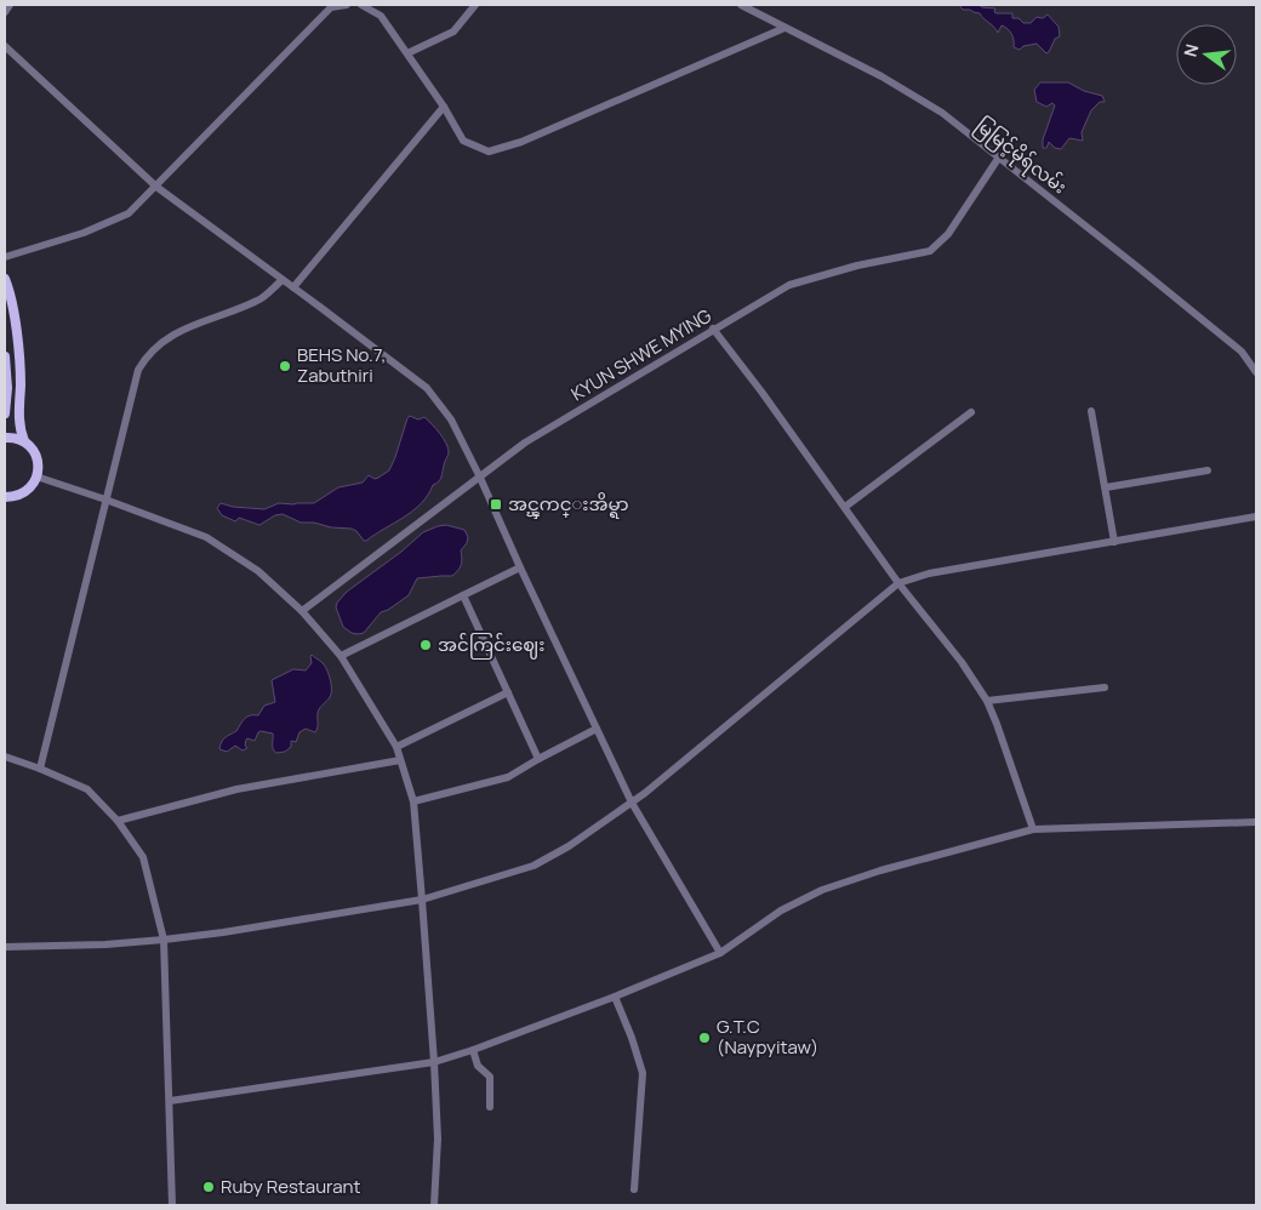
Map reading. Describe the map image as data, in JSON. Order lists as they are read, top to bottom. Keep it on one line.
{"streets":{"street":["မြမြင့်မိုရ်လမ်း","KYUN SHWE MYING"]},"crossings":[["မြမြင့်မိုရ်လမ်း","KYUN SHWE MYING"]],"places":{"other":["BEHS No.7, Zabuthiri","အင်ကြင်းဈေး","G.T.C (Naypyitaw)","Ruby Restaurant"],"transit":["အင္ၾကင္းအိမ္ရာ"]},"north":"left"}
